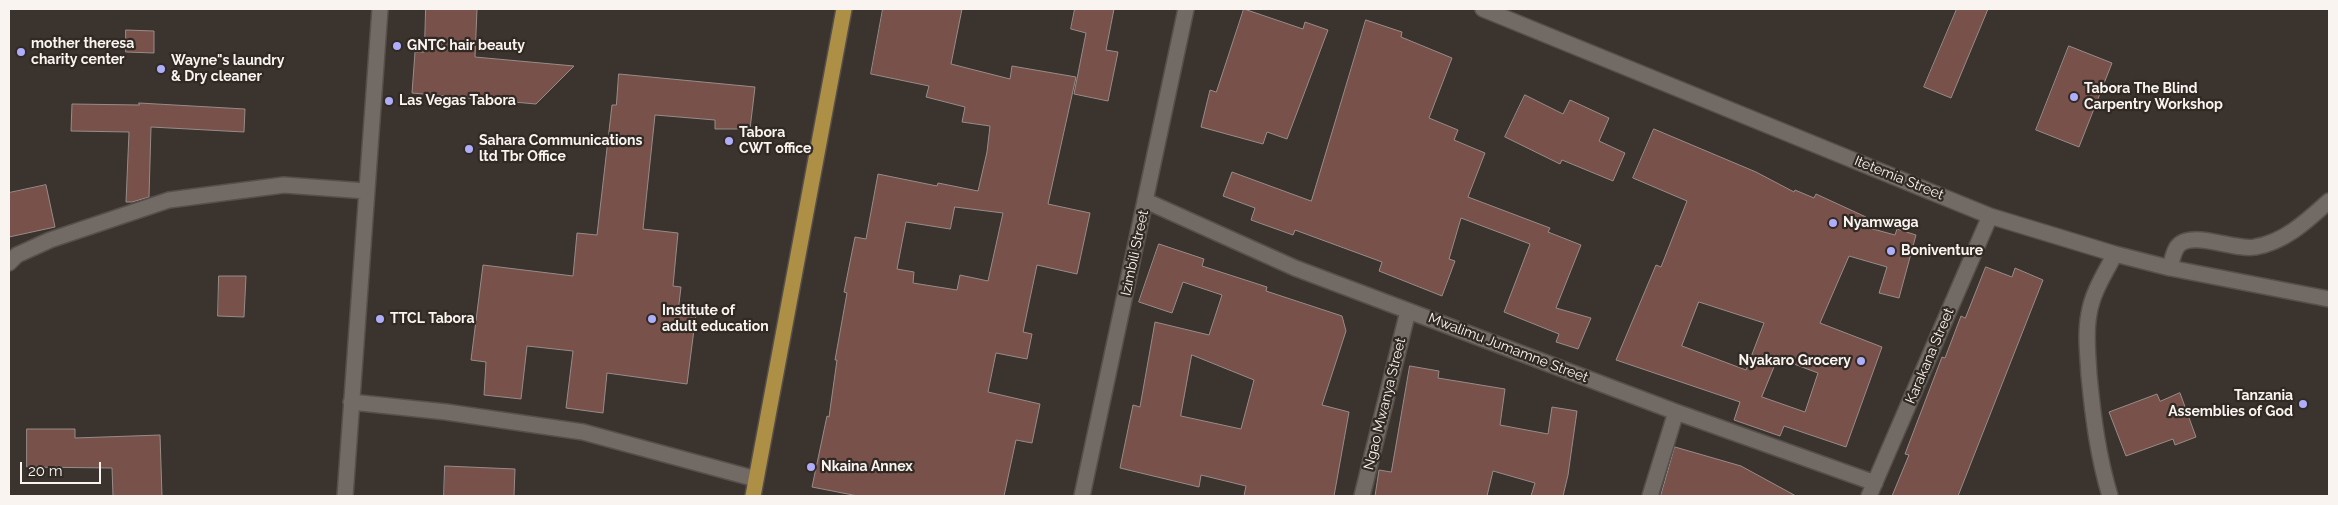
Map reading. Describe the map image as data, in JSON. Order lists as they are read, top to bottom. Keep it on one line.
{"streets":{"street":["Itetemia Street","Izimbili Street","Mwalimu Jumamne Street","Karakana Street","Ngao Mwanya Street"]},"crossings":[["Itetemia Street","Karakana Street"],["Izimbili Street","Mwalimu Jumamne Street"],["Mwalimu Jumamne Street","Karakana Street"],["Mwalimu Jumamne Street","Ngao Mwanya Street"]],"places":["GNTC hair beauty","mother theresa charity center","Wayne\"s laundry & Dry cleaner","Tabora The Blind Carpentry Workshop","Las Vegas Tabora","Tabora CWT office","Sahara Communications ltd Tbr Office","Nyamwaga","Boniventure","TTCL Tabora","Institute of adult education","Nyakaro Grocery","Tanzania Assemblies of God","Nkaina Annex"],"scale_bar":"20 m"}
